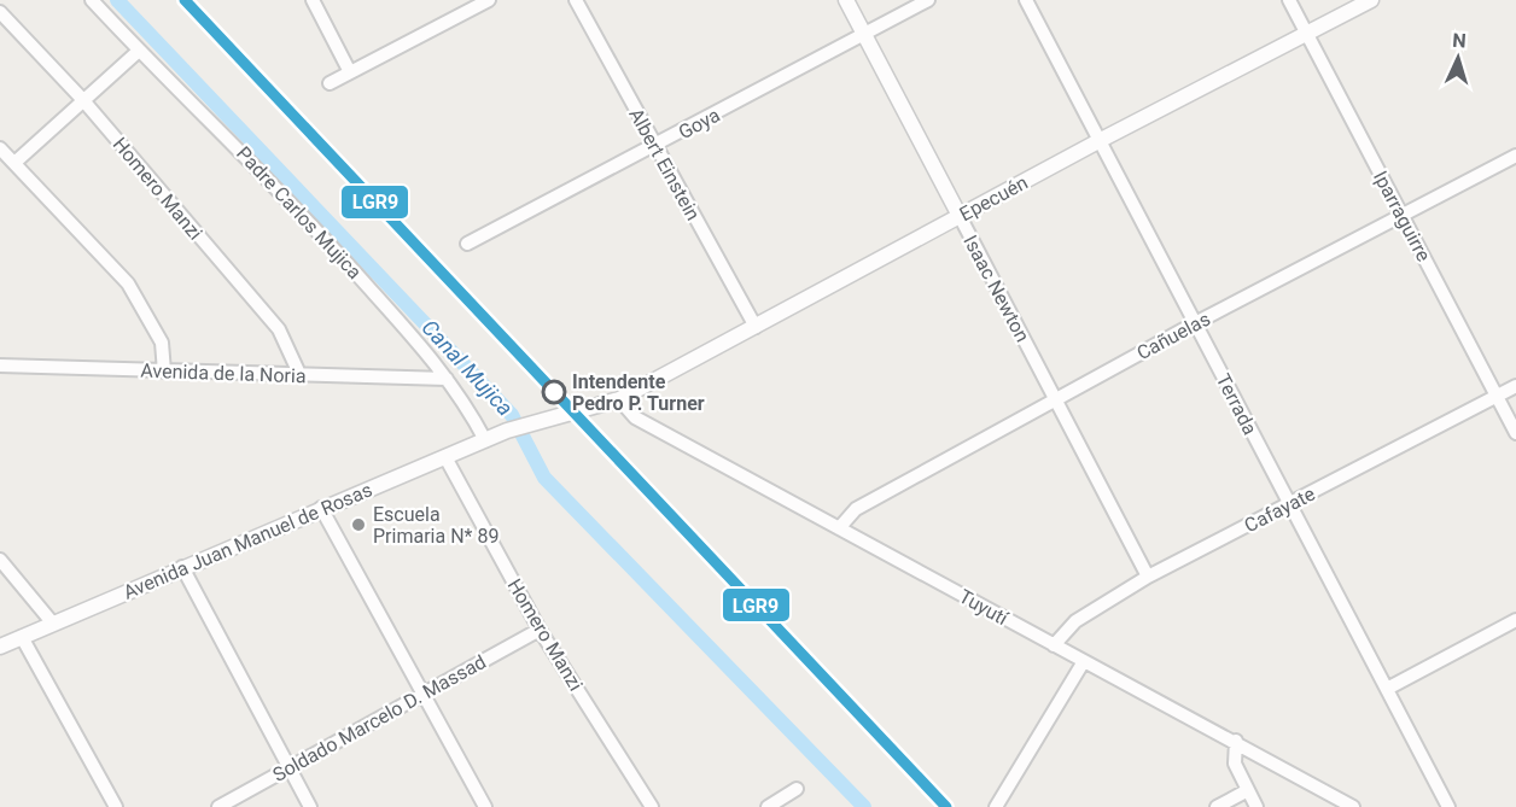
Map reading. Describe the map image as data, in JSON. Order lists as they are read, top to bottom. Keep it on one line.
{"streets":{"street":["Goya","Albert Einstein","Homero Manzi","Epecuén","Padre Carlos Mujica","Iparraguirre","Isaac Newton","Cañuelas","Avenida de la Noria","Terrada","Cafayate","Avenida Juan Manuel de Rosas","Tuyutí","Soldado Marcelo D. Massad"]},"crossings":[["Goya","Albert Einstein"],["Goya","Isaac Newton"],["Albert Einstein","Epecuén"],["Homero Manzi","Avenida de la Noria"],["Homero Manzi","Avenida Juan Manuel de Rosas"],["Homero Manzi","Soldado Marcelo D. Massad"],["Epecuén","Iparraguirre"],["Epecuén","Isaac Newton"],["Epecuén","Terrada"],["Epecuén","Avenida Juan Manuel de Rosas"],["Epecuén","Tuyutí"],["Padre Carlos Mujica","Avenida de la Noria"],["Padre Carlos Mujica","Avenida Juan Manuel de Rosas"],["Iparraguirre","Cañuelas"],["Iparraguirre","Cafayate"],["Isaac Newton","Cañuelas"],["Isaac Newton","Cafayate"],["Cañuelas","Terrada"],["Cañuelas","Tuyutí"],["Terrada","Cafayate"],["Cafayate","Tuyutí"],["Avenida Juan Manuel de Rosas","Tuyutí"]],"water":["Canal Mujica"],"places":["Intendente Pedro P. Turner","Escuela Primaria N* 89"],"lines":["transit line LGR9"],"north":"top"}
